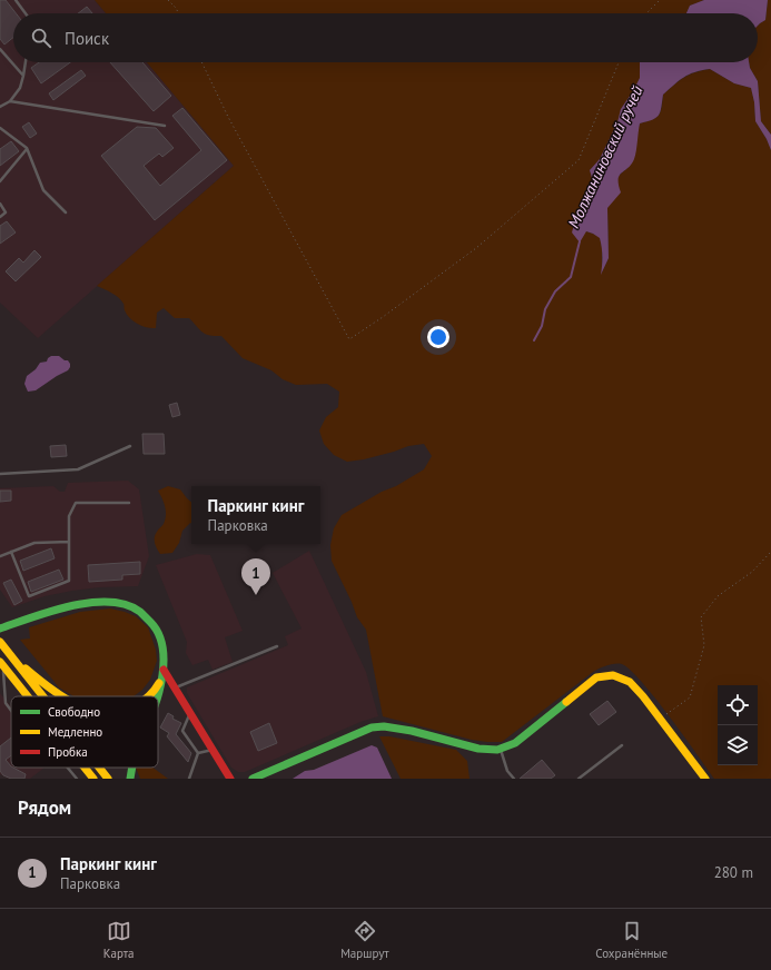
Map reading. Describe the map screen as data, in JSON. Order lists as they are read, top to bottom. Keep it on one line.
{"water":["Молжаниновский ручей"],"legend":["Свободно","Медленно","Пробка"],"page":{"search":"Поиск","popup":["Паркинг кинг","Парковка"],"pins":"1","heading":"Рядом","list":[{"mark":"1","name":"Паркинг кинг","note":"Парковка","value":"280 m"}],"nav":["Карта","Маршрут","Сохранённые"]}}
